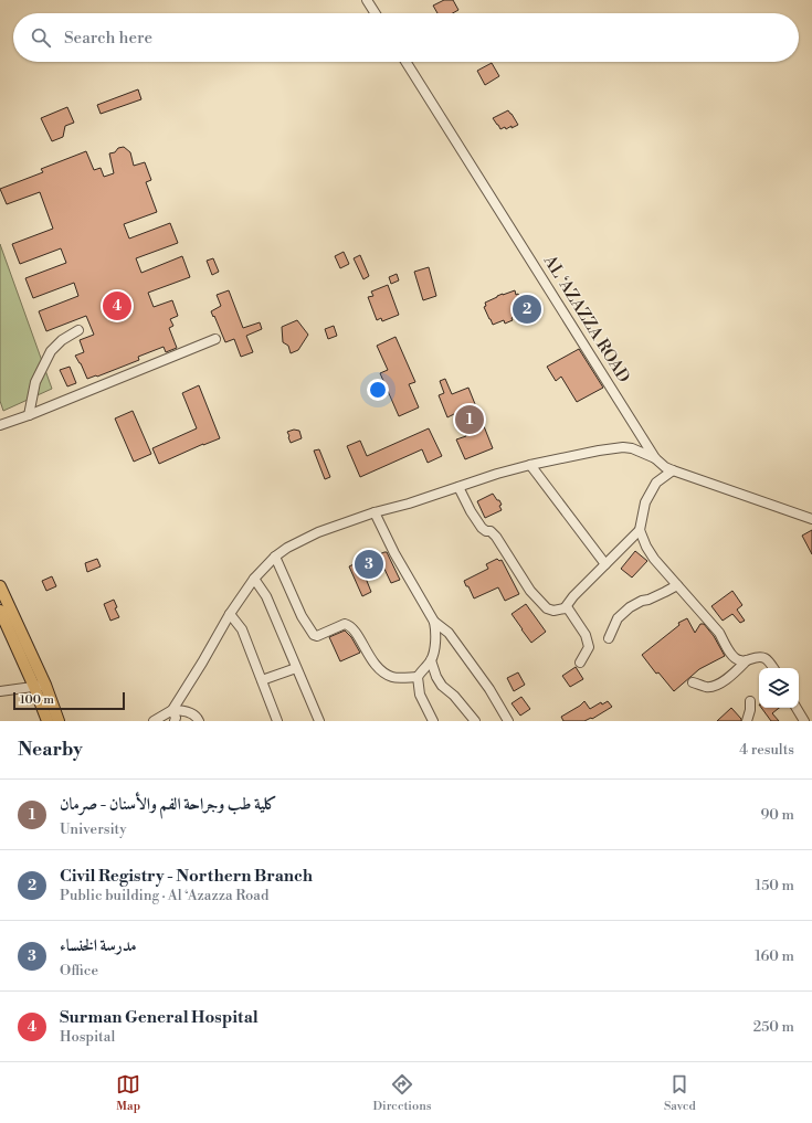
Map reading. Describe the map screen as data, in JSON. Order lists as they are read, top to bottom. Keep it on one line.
{"streets":{"street":["AL ‘AZAZZA ROAD"]},"scale_bar":"100 m","page":{"search":"Search here","pins":["4","2","1","3"],"scale":"100 m","heading":["Nearby","4 results"],"list":[{"mark":"1","name":"كلية طب وجراحة الفم والأسنان - صرمان","note":"University","value":"90 m"},{"mark":"2","name":"Civil Registry - Northern Branch","note":"Public building · Al ‘Azazza Road","value":"150 m"},{"mark":"3","name":"مدرسة الخنساء","note":"Office","value":"160 m"},{"mark":"4","name":"Surman General Hospital","note":"Hospital","value":"250 m"}],"nav":["Map","Directions","Saved"]}}
